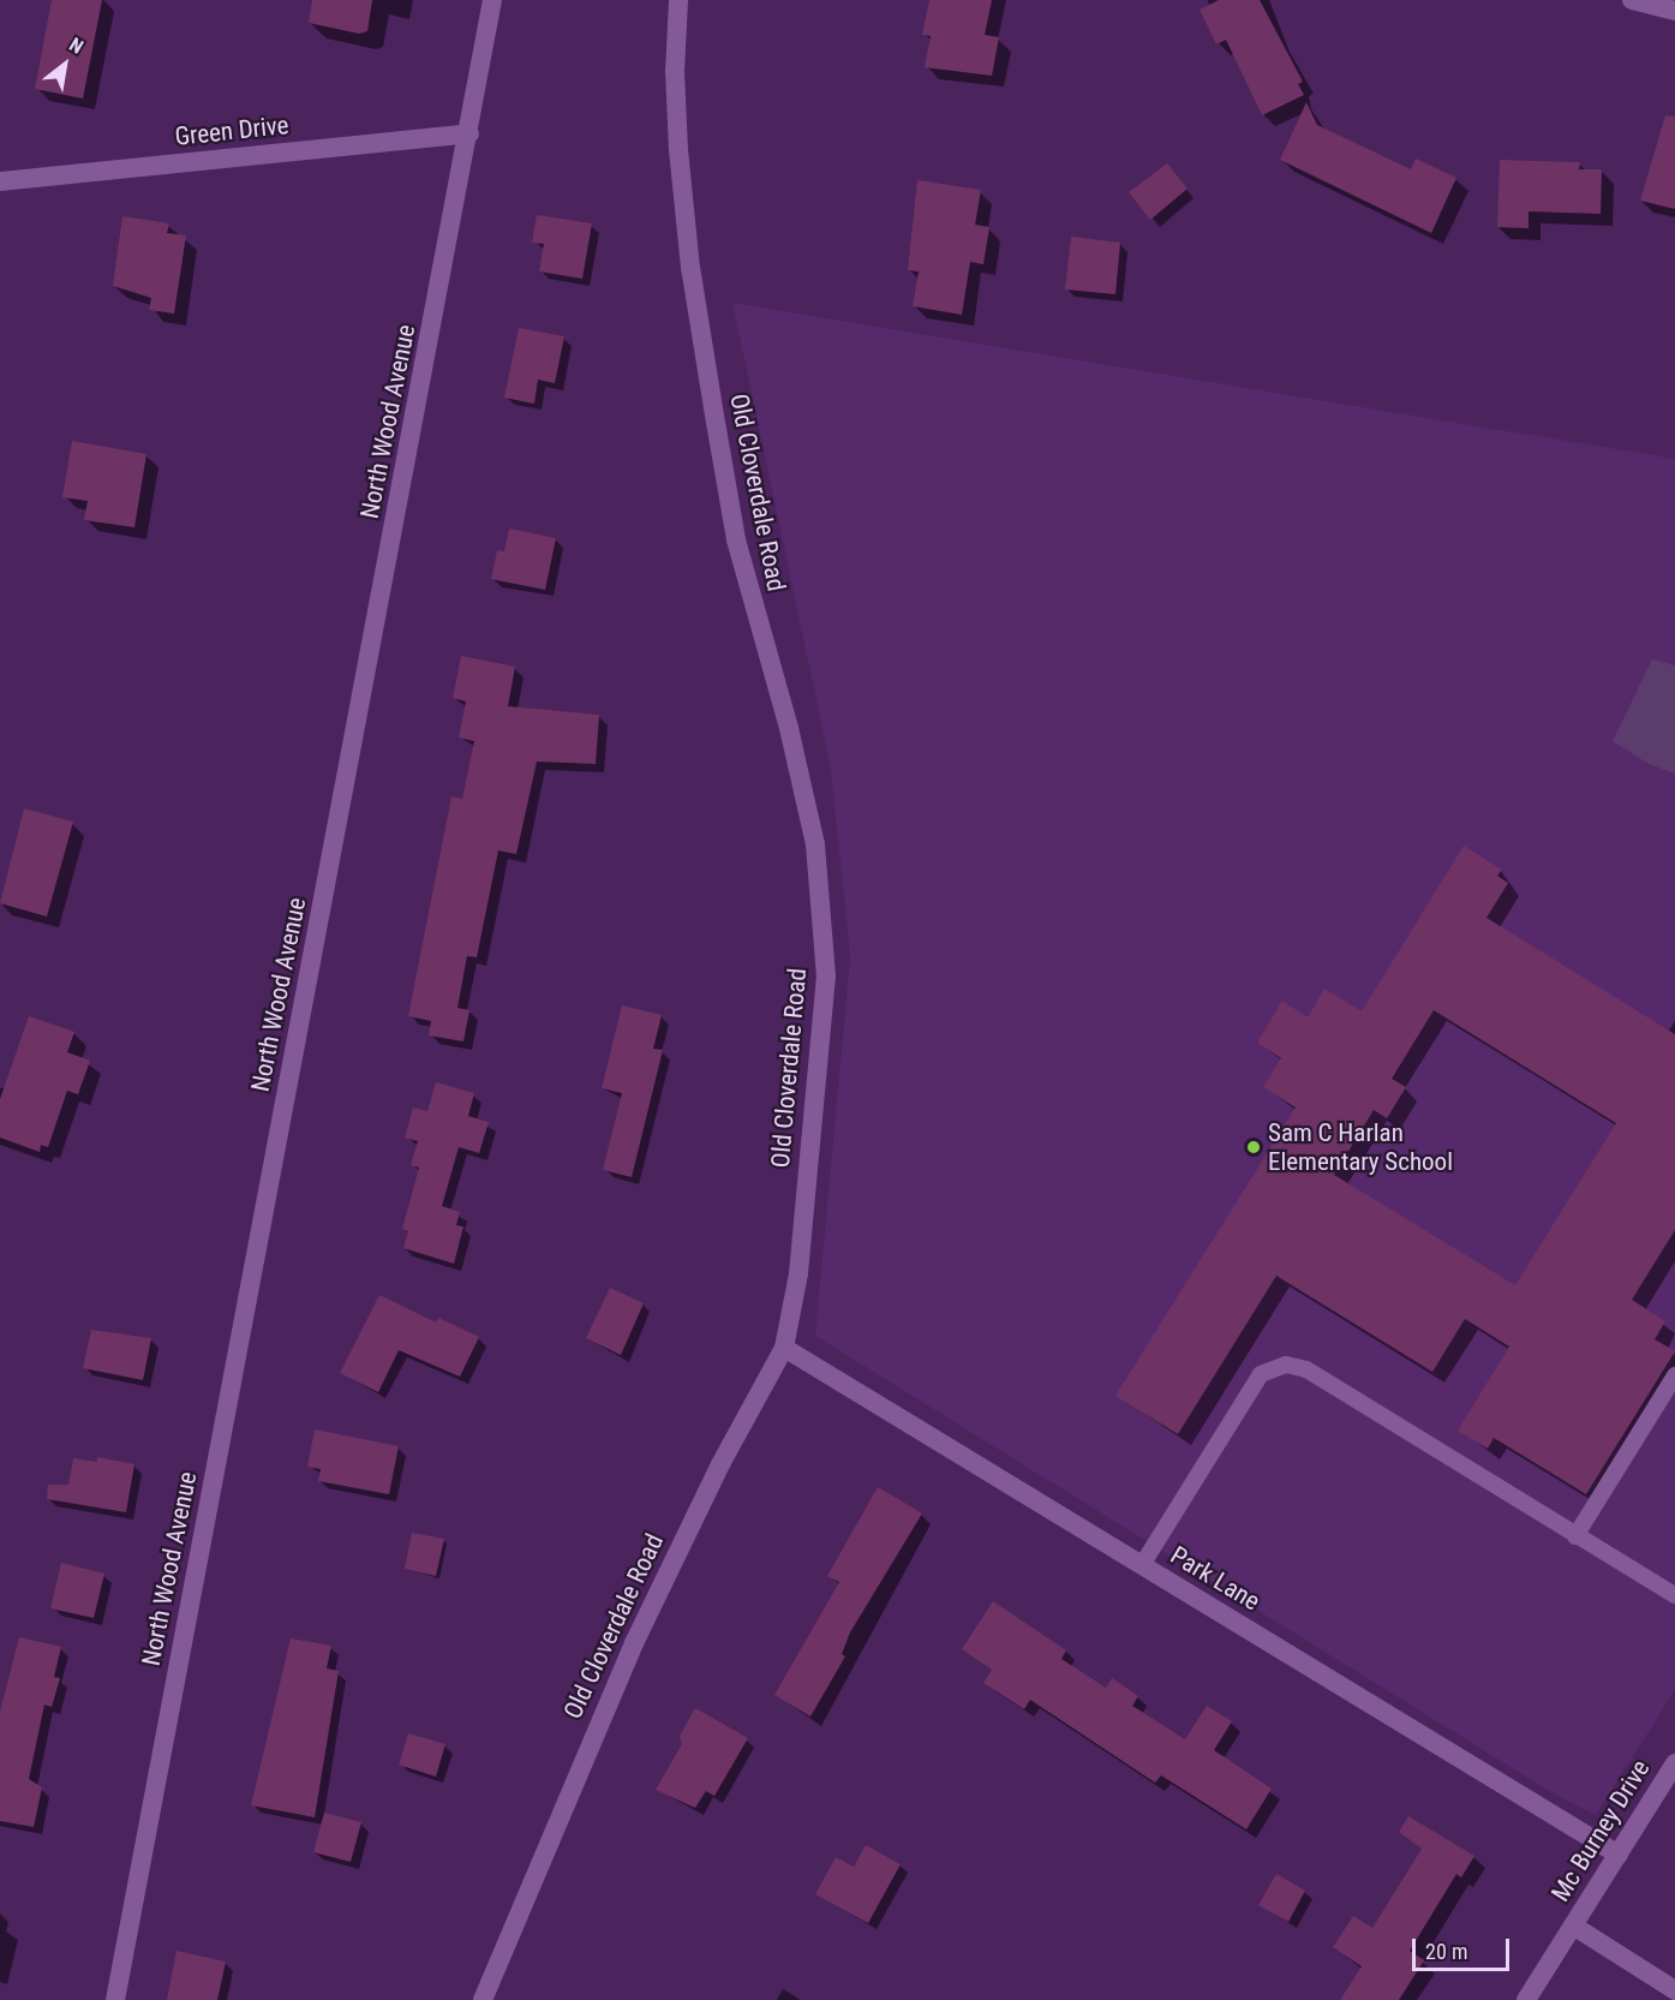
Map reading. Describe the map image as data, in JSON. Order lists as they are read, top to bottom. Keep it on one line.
{"streets":{"street":["Green Drive","North Wood Avenue","Old Cloverdale Road","Park Lane","Mc Burney Drive"]},"crossings":[["Green Drive","North Wood Avenue"],["Old Cloverdale Road","Park Lane"],["Park Lane","Mc Burney Drive"]],"places":["Sam C Harlan Elementary School"],"scale_bar":"20 m","north":"top right"}
